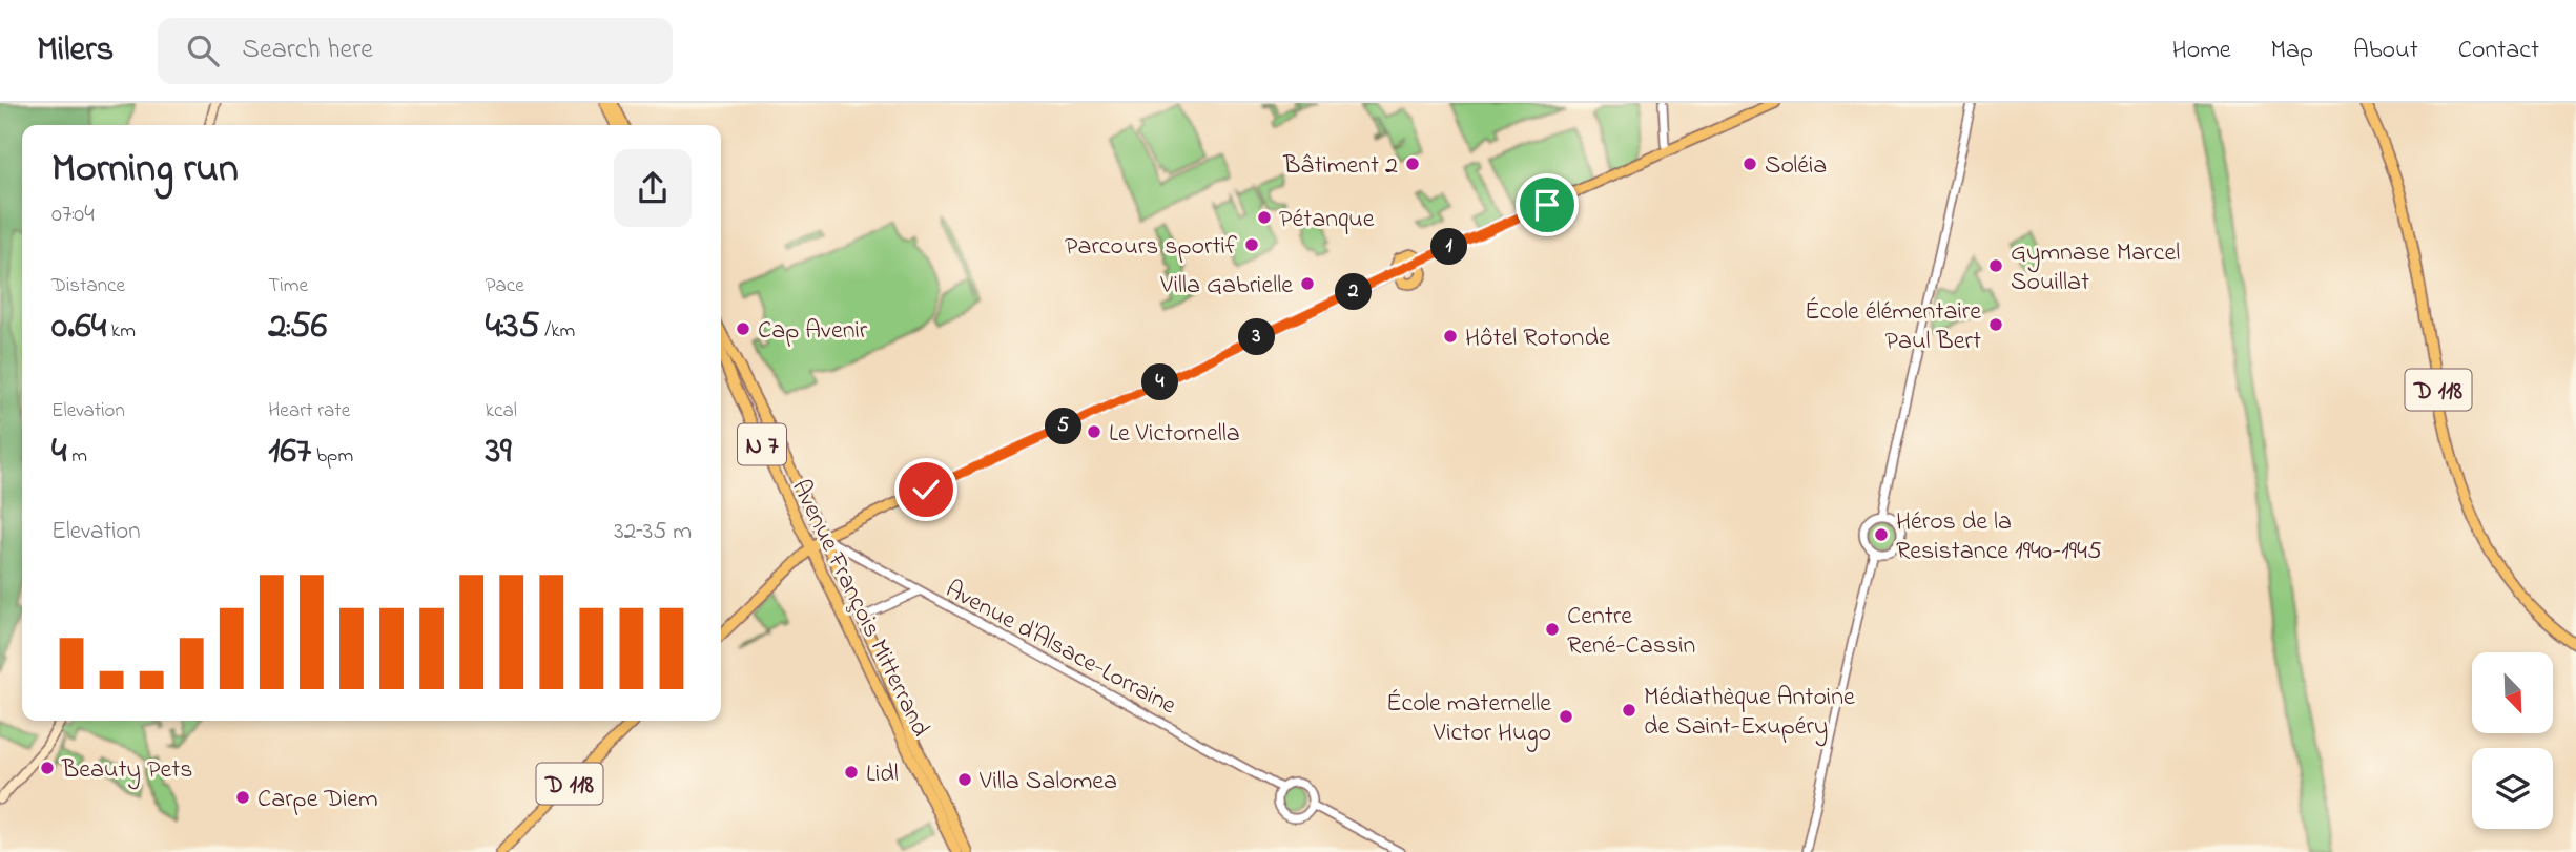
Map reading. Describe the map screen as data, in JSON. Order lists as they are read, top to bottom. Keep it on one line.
{"streets":{"main road":["D 118","N 7","Avenue François Mitterrand"],"street":["Avenue d'Alsace-Lorraine"]},"crossings":[["Avenue François Mitterrand","Avenue d'Alsace-Lorraine"]],"places":["Bâtiment 2","Soléia","Pétanque","Parcours sportif","Gymnase Marcel Souillat","Villa Gabrielle","École élémentaire Paul Bert","Cap Avenir","Hôtel Rotonde","Le Victornella","Héros de la Resistance 1940-1945","Centre René-Cassin","Médiathèque Antoine de Saint-Exupéry","École maternelle Victor Hugo","Beauty Pets","Lidl","Villa Salomea","Carpe Diem"],"north":"bottom right","page":{"header":"Milers","search":"Search here","nav":["Home","Map","About","Contact"],"heading":["Morning run","07:04"],"pins":["1","2","3","4","5"],"stats":[["Distance","0.64 km"],["Time","2:56"],["Pace","4:35 /km"],["Elevation","4 m"],["Heart rate","167 bpm"],["kcal","39"]],"chart":["Elevation","32–35 m"]}}
